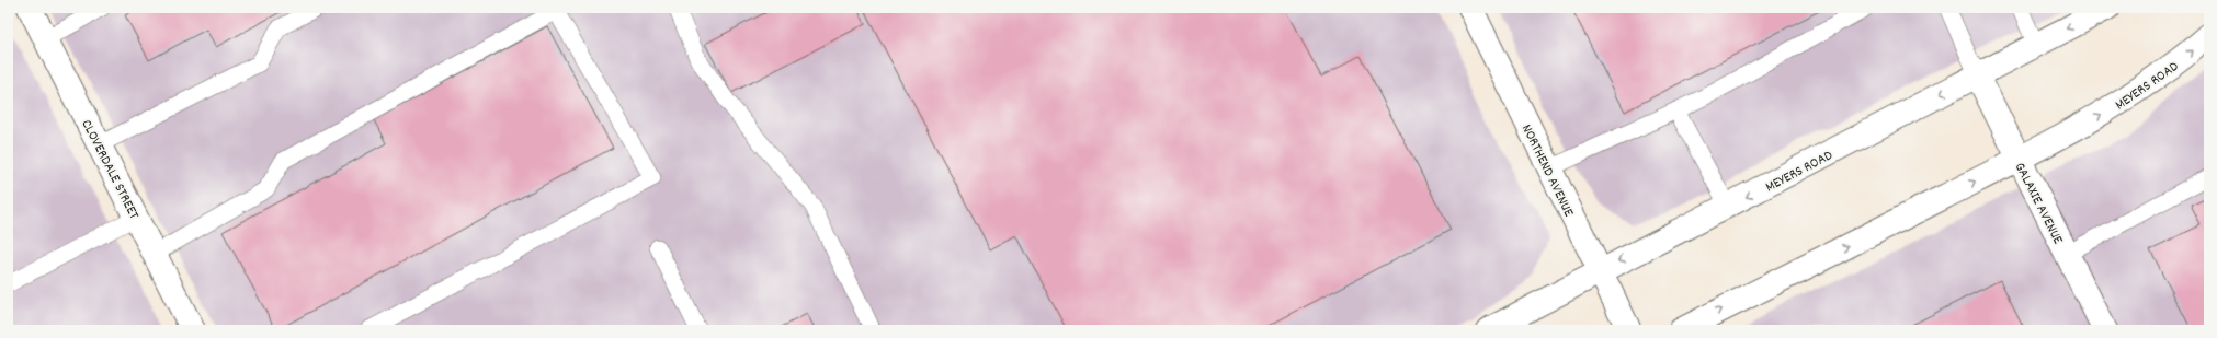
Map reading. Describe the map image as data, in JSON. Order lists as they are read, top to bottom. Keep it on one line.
{"streets":{"street":["MEYERS ROAD","CLOVERDALE STREET","NORTHEND AVENUE","GALAXIE AVENUE"]},"crossings":[["MEYERS ROAD","NORTHEND AVENUE"],["MEYERS ROAD","GALAXIE AVENUE"]]}
